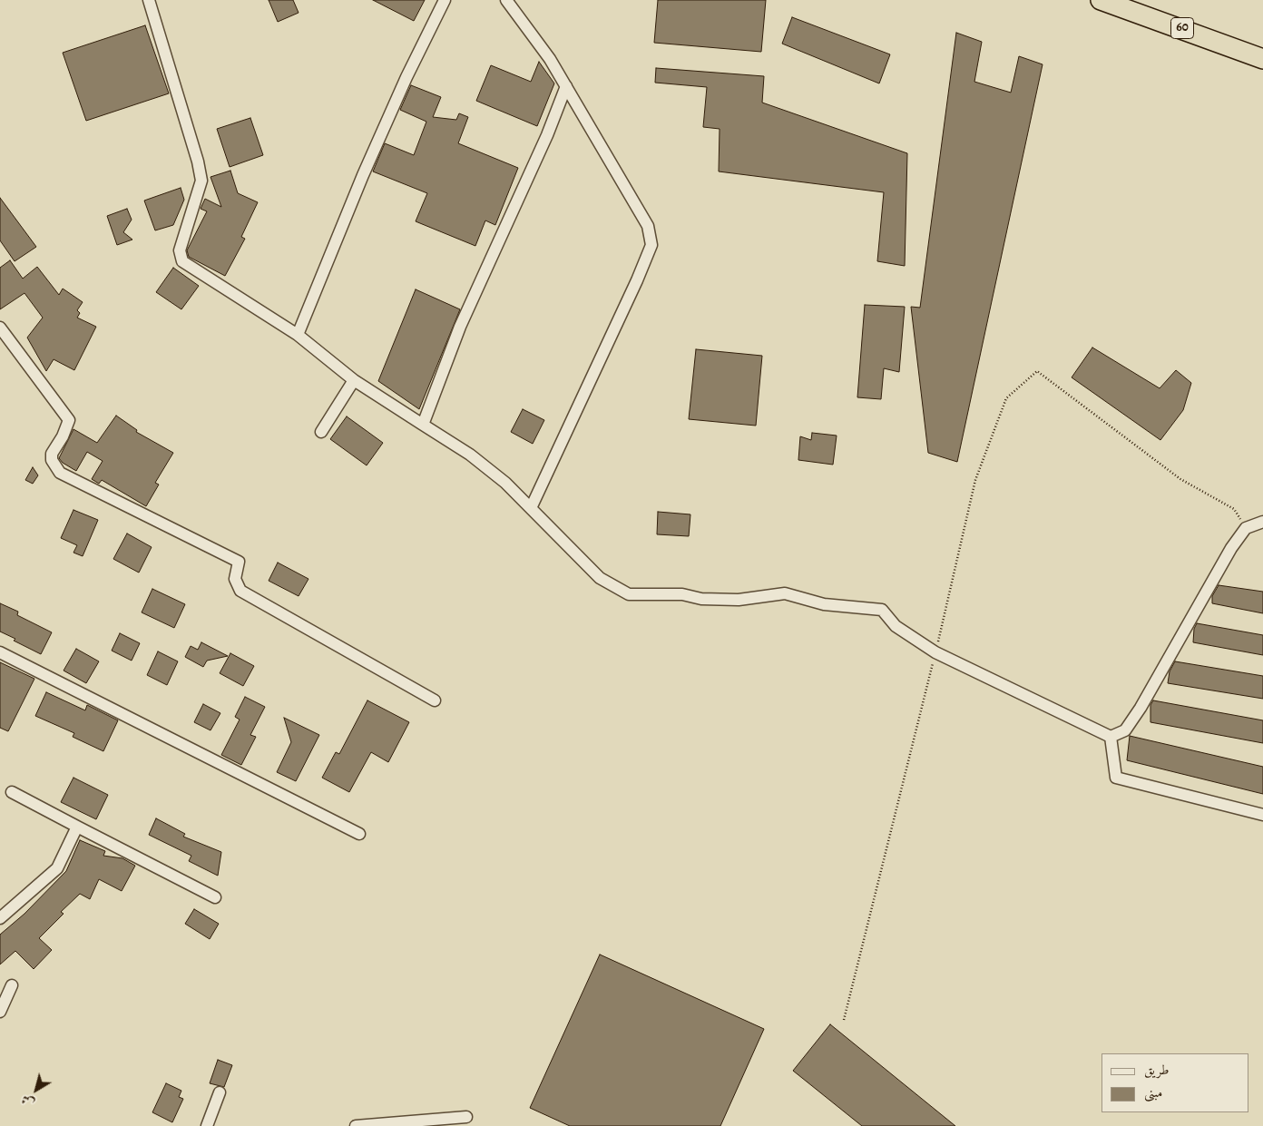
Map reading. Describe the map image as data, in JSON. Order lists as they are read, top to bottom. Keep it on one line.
{"streets":{"highway":["60"]},"legend":["طريق","مبنى"],"north":"bottom left"}
